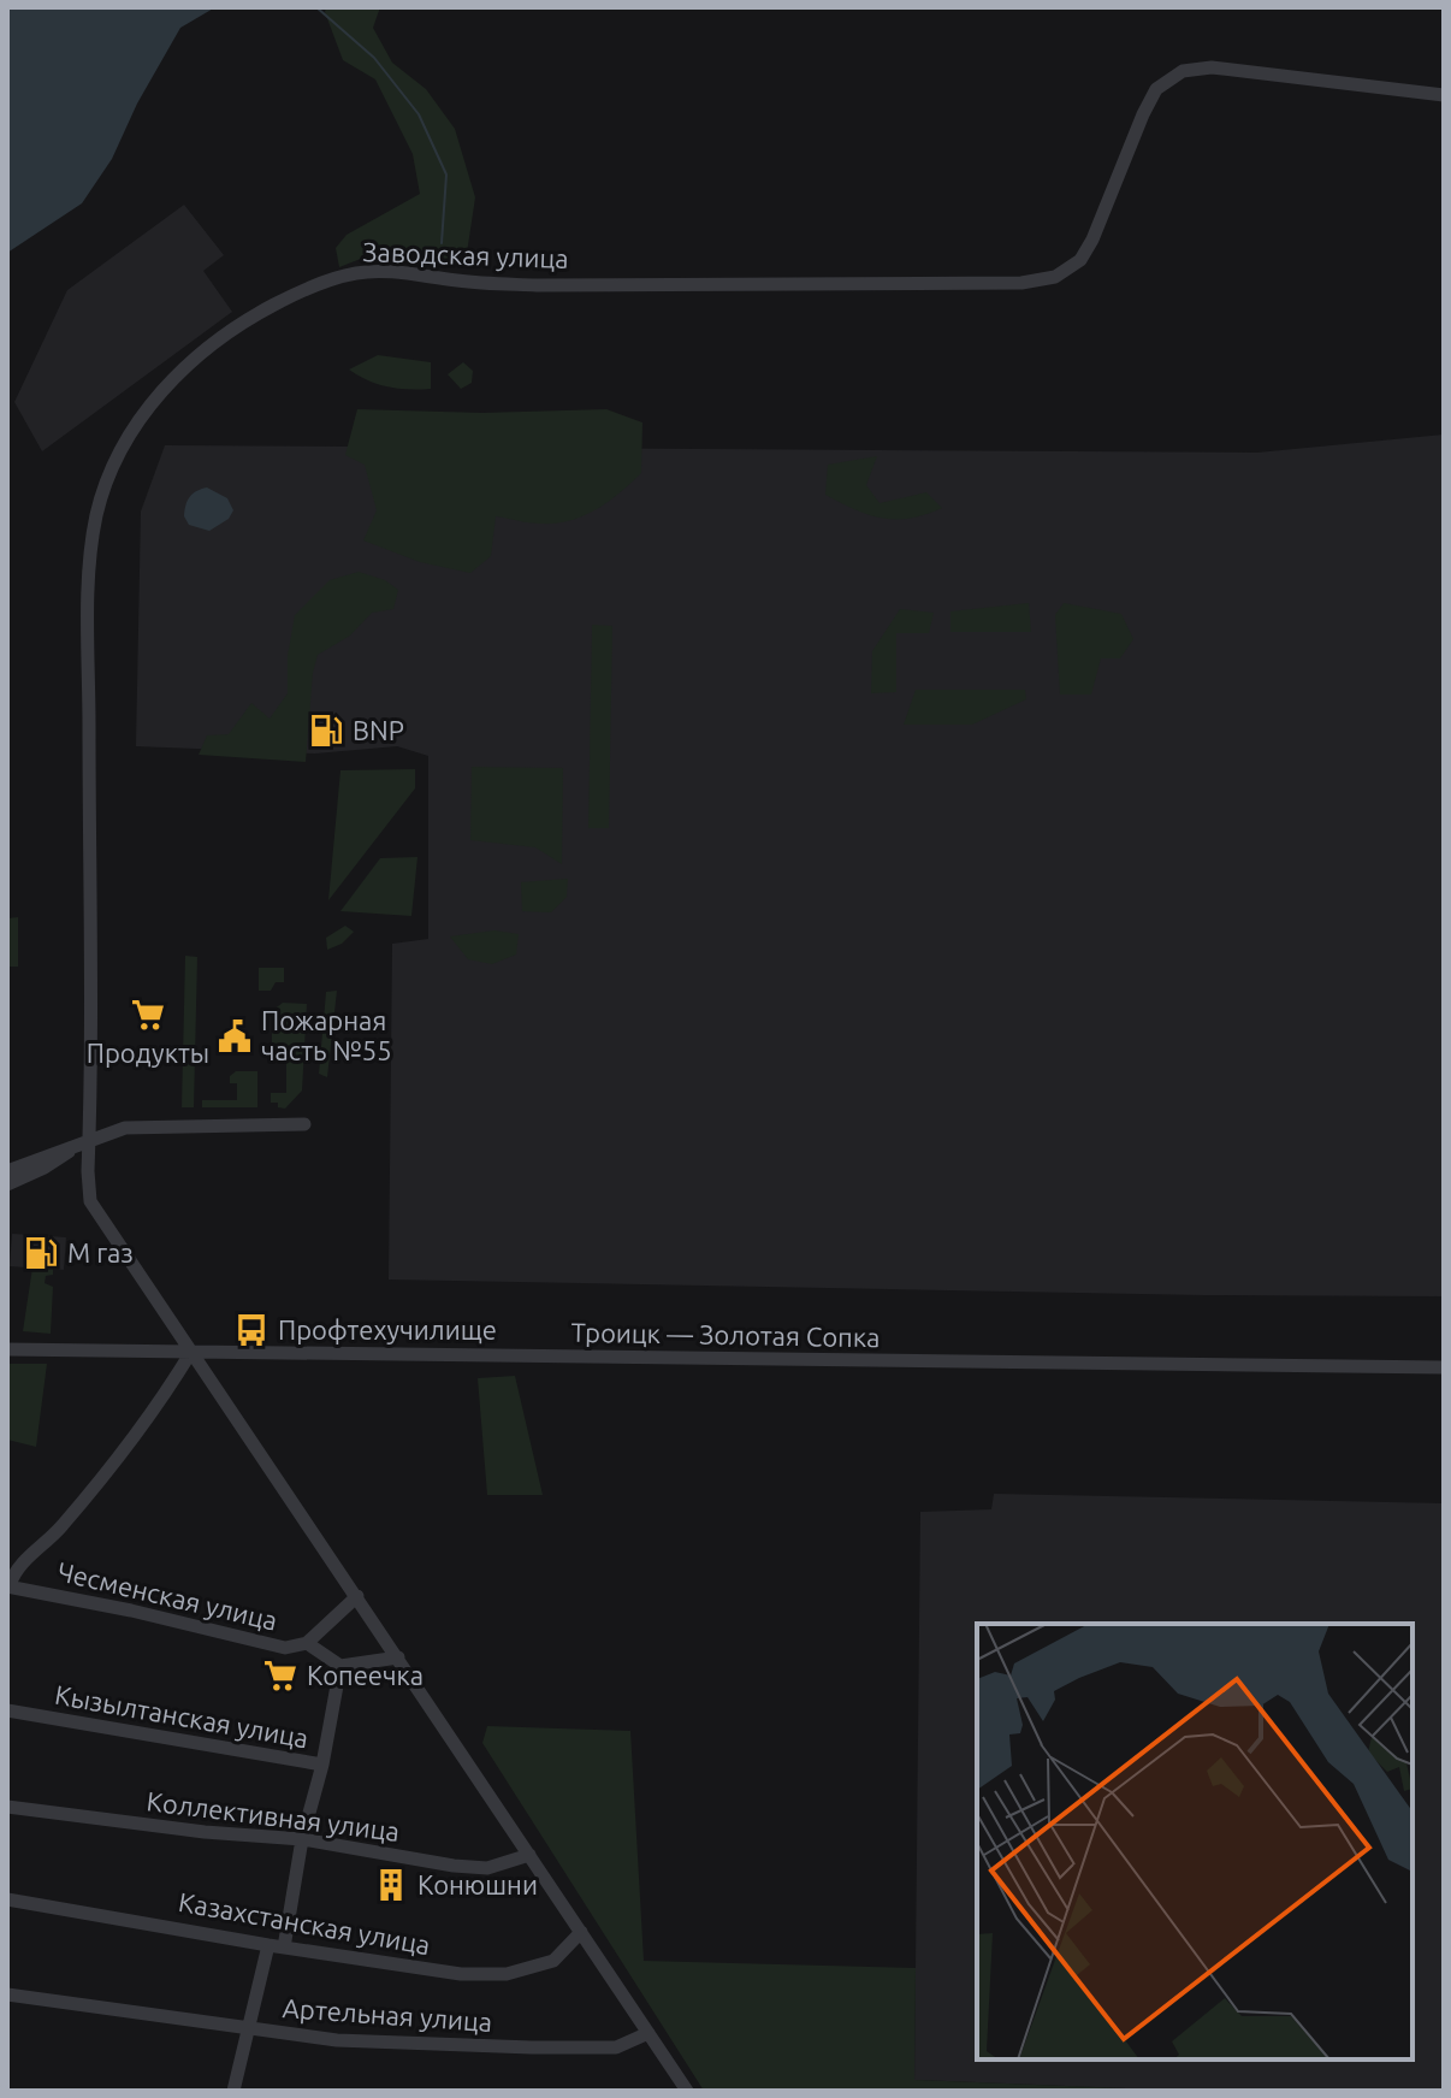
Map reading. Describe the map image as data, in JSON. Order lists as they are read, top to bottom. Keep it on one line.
{"streets":{"street":["Заводская улица","Троицк — Золотая Сопка","Чесменская улица","Кызылтанская улица","Коллективная улица","Казахстанская улица","Артельная улица"]},"crossings":[["Заводская улица","Троицк — Золотая Сопка"],["Заводская улица","Чесменская улица"],["Заводская улица","Коллективная улица"],["Заводская улица","Казахстанская улица"],["Заводская улица","Артельная улица"]],"places":{"fuel station":["BNP","М газ"],"supermarket":["Продукты","Копеечка"],"public building":["Пожарная часть №55"],"bus stop":["Профтехучилище"],"building":["Конюшни"]}}
